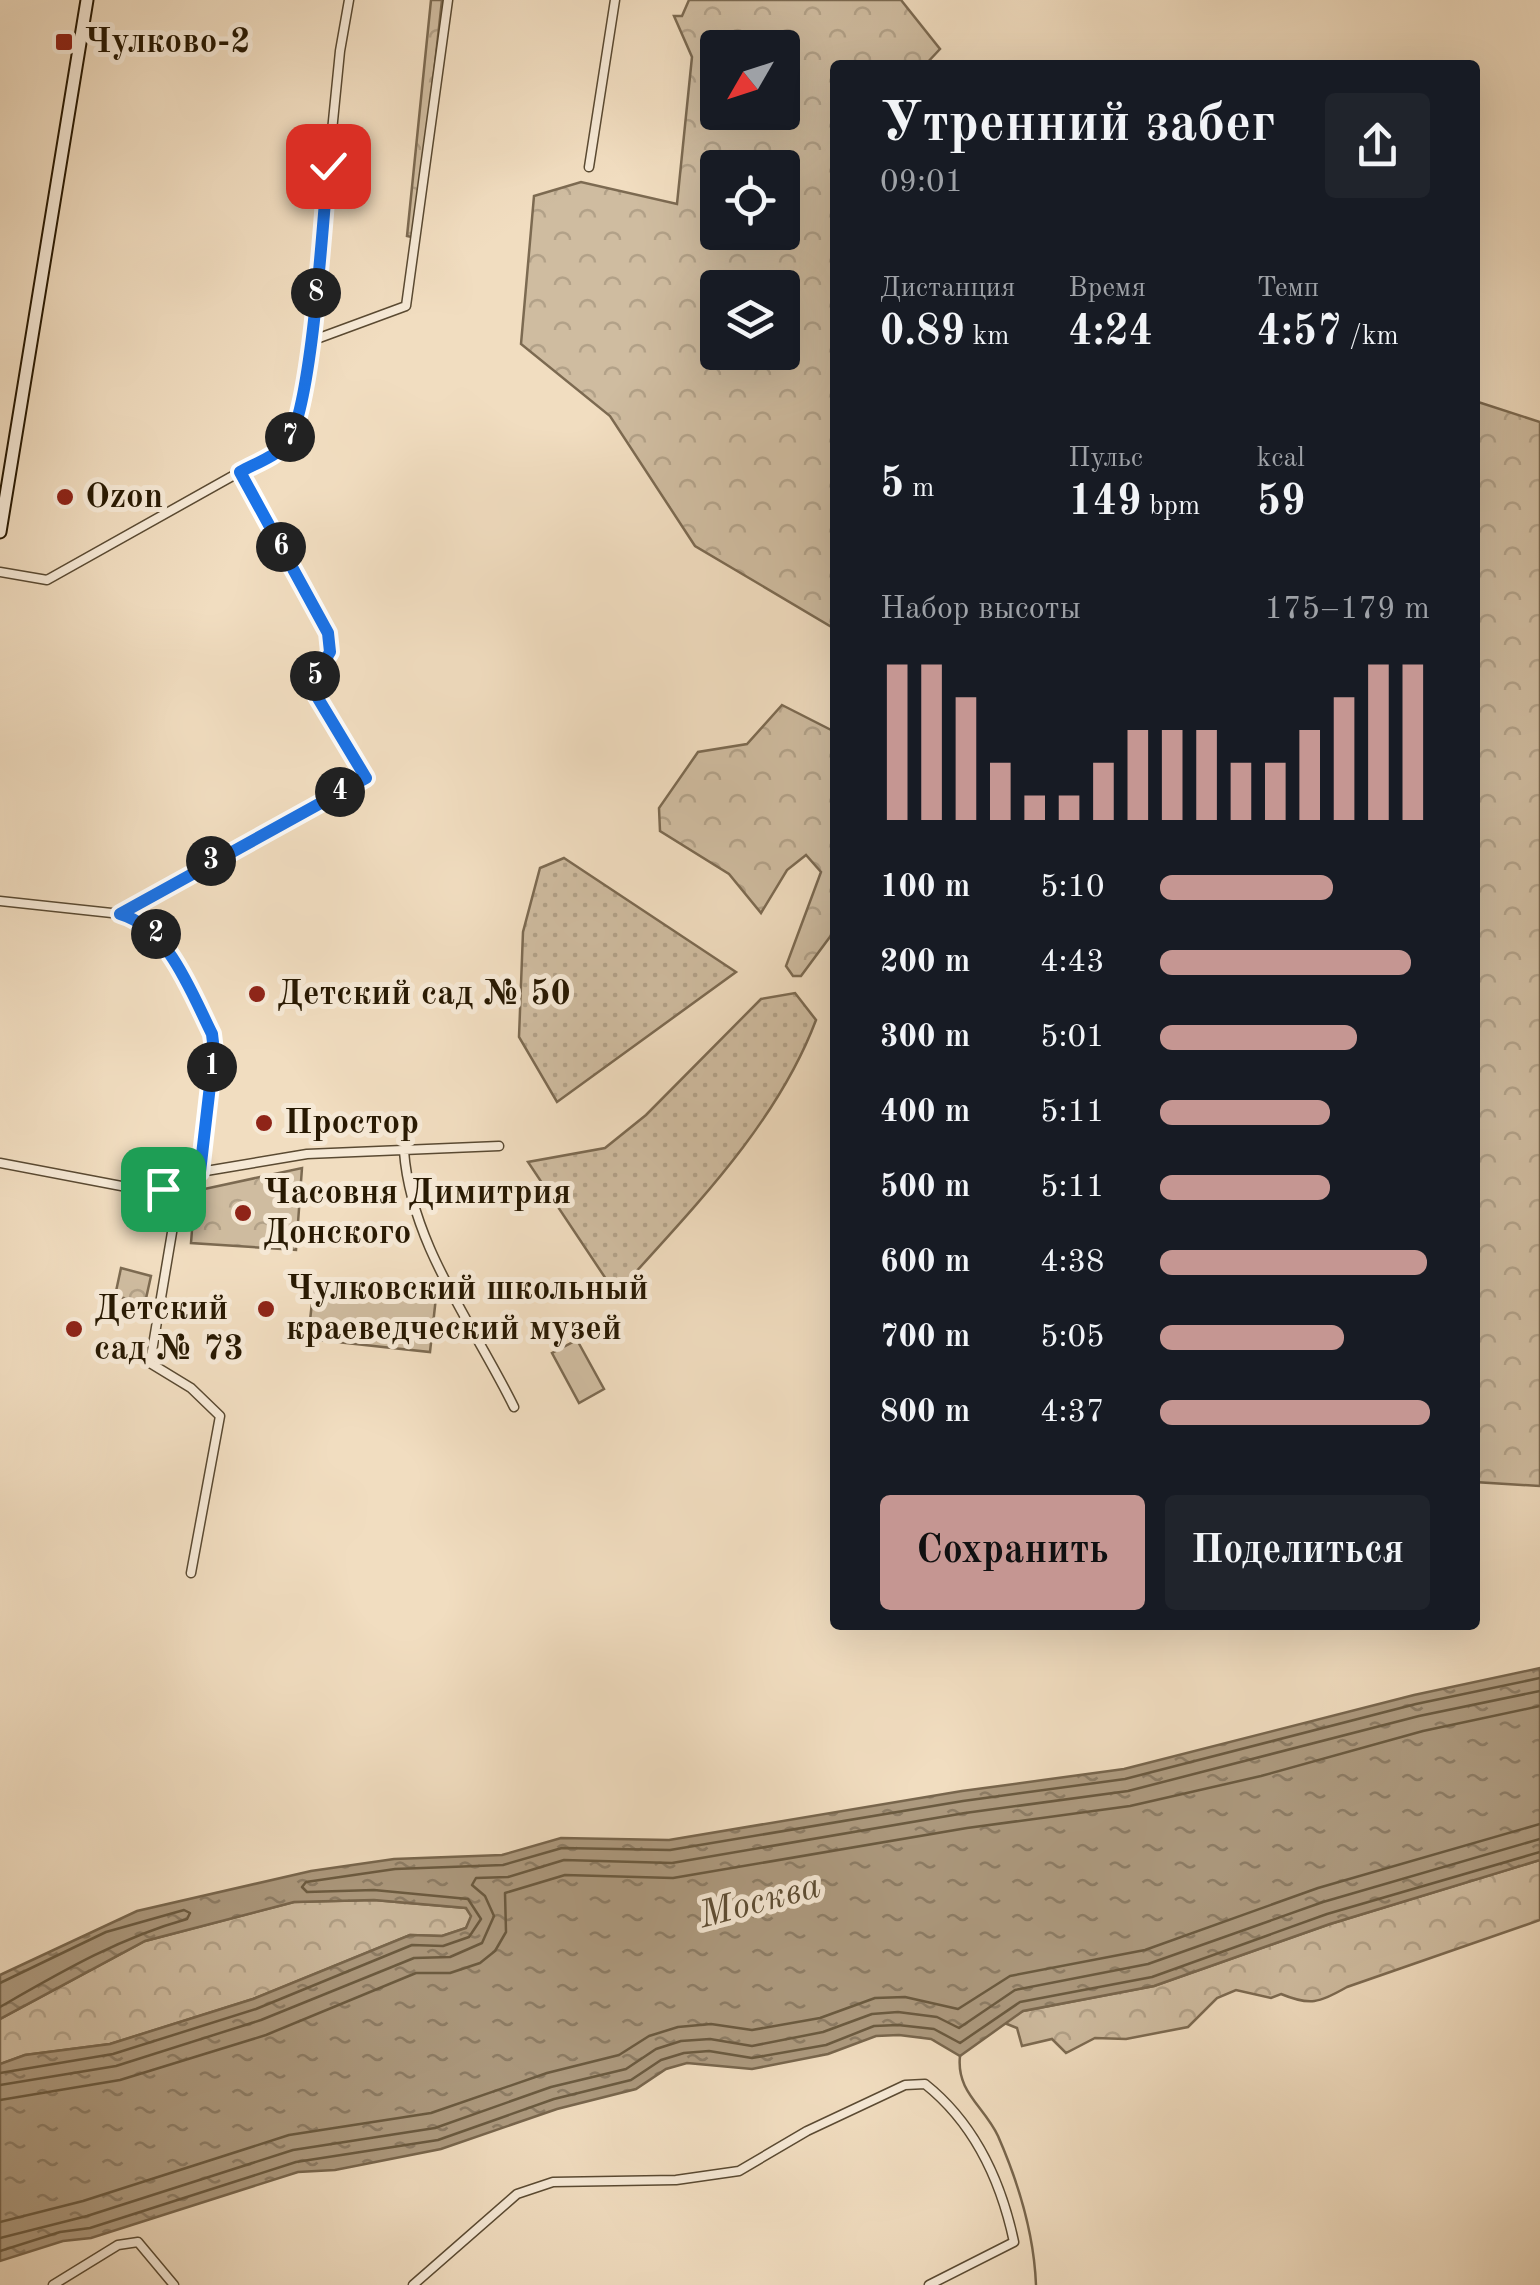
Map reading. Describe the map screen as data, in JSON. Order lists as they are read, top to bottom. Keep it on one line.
{"water":["Москва"],"places":{"transit":["Чулково-2"],"other":["Ozon","Детский сад № 50","Простор","Часовня Димитрия Донского","Чулковский школьный краеведческий музей","Детский сад № 73"]},"north":"bottom left","page":{"heading":["Утренний забег","09:01"],"stats":[["Дистанция","0.89 km"],["Время","4:24"],["Темп","4:57 /km"],["5 m"],["Пульс","149 bpm"],["kcal","59"]],"pins":["8","7","6","5","4","3","2","1"],"chart":["Набор высоты","175–179 m"],"list":[{"name":"100 m","note":"5:10"},{"name":"200 m","note":"4:43"},{"name":"300 m","note":"5:01"},{"name":"400 m","note":"5:11"},{"name":"500 m","note":"5:11"},{"name":"600 m","note":"4:38"},{"name":"700 m","note":"5:05"},{"name":"800 m","note":"4:37"}],"buttons":["Сохранить","Поделиться"]}}
